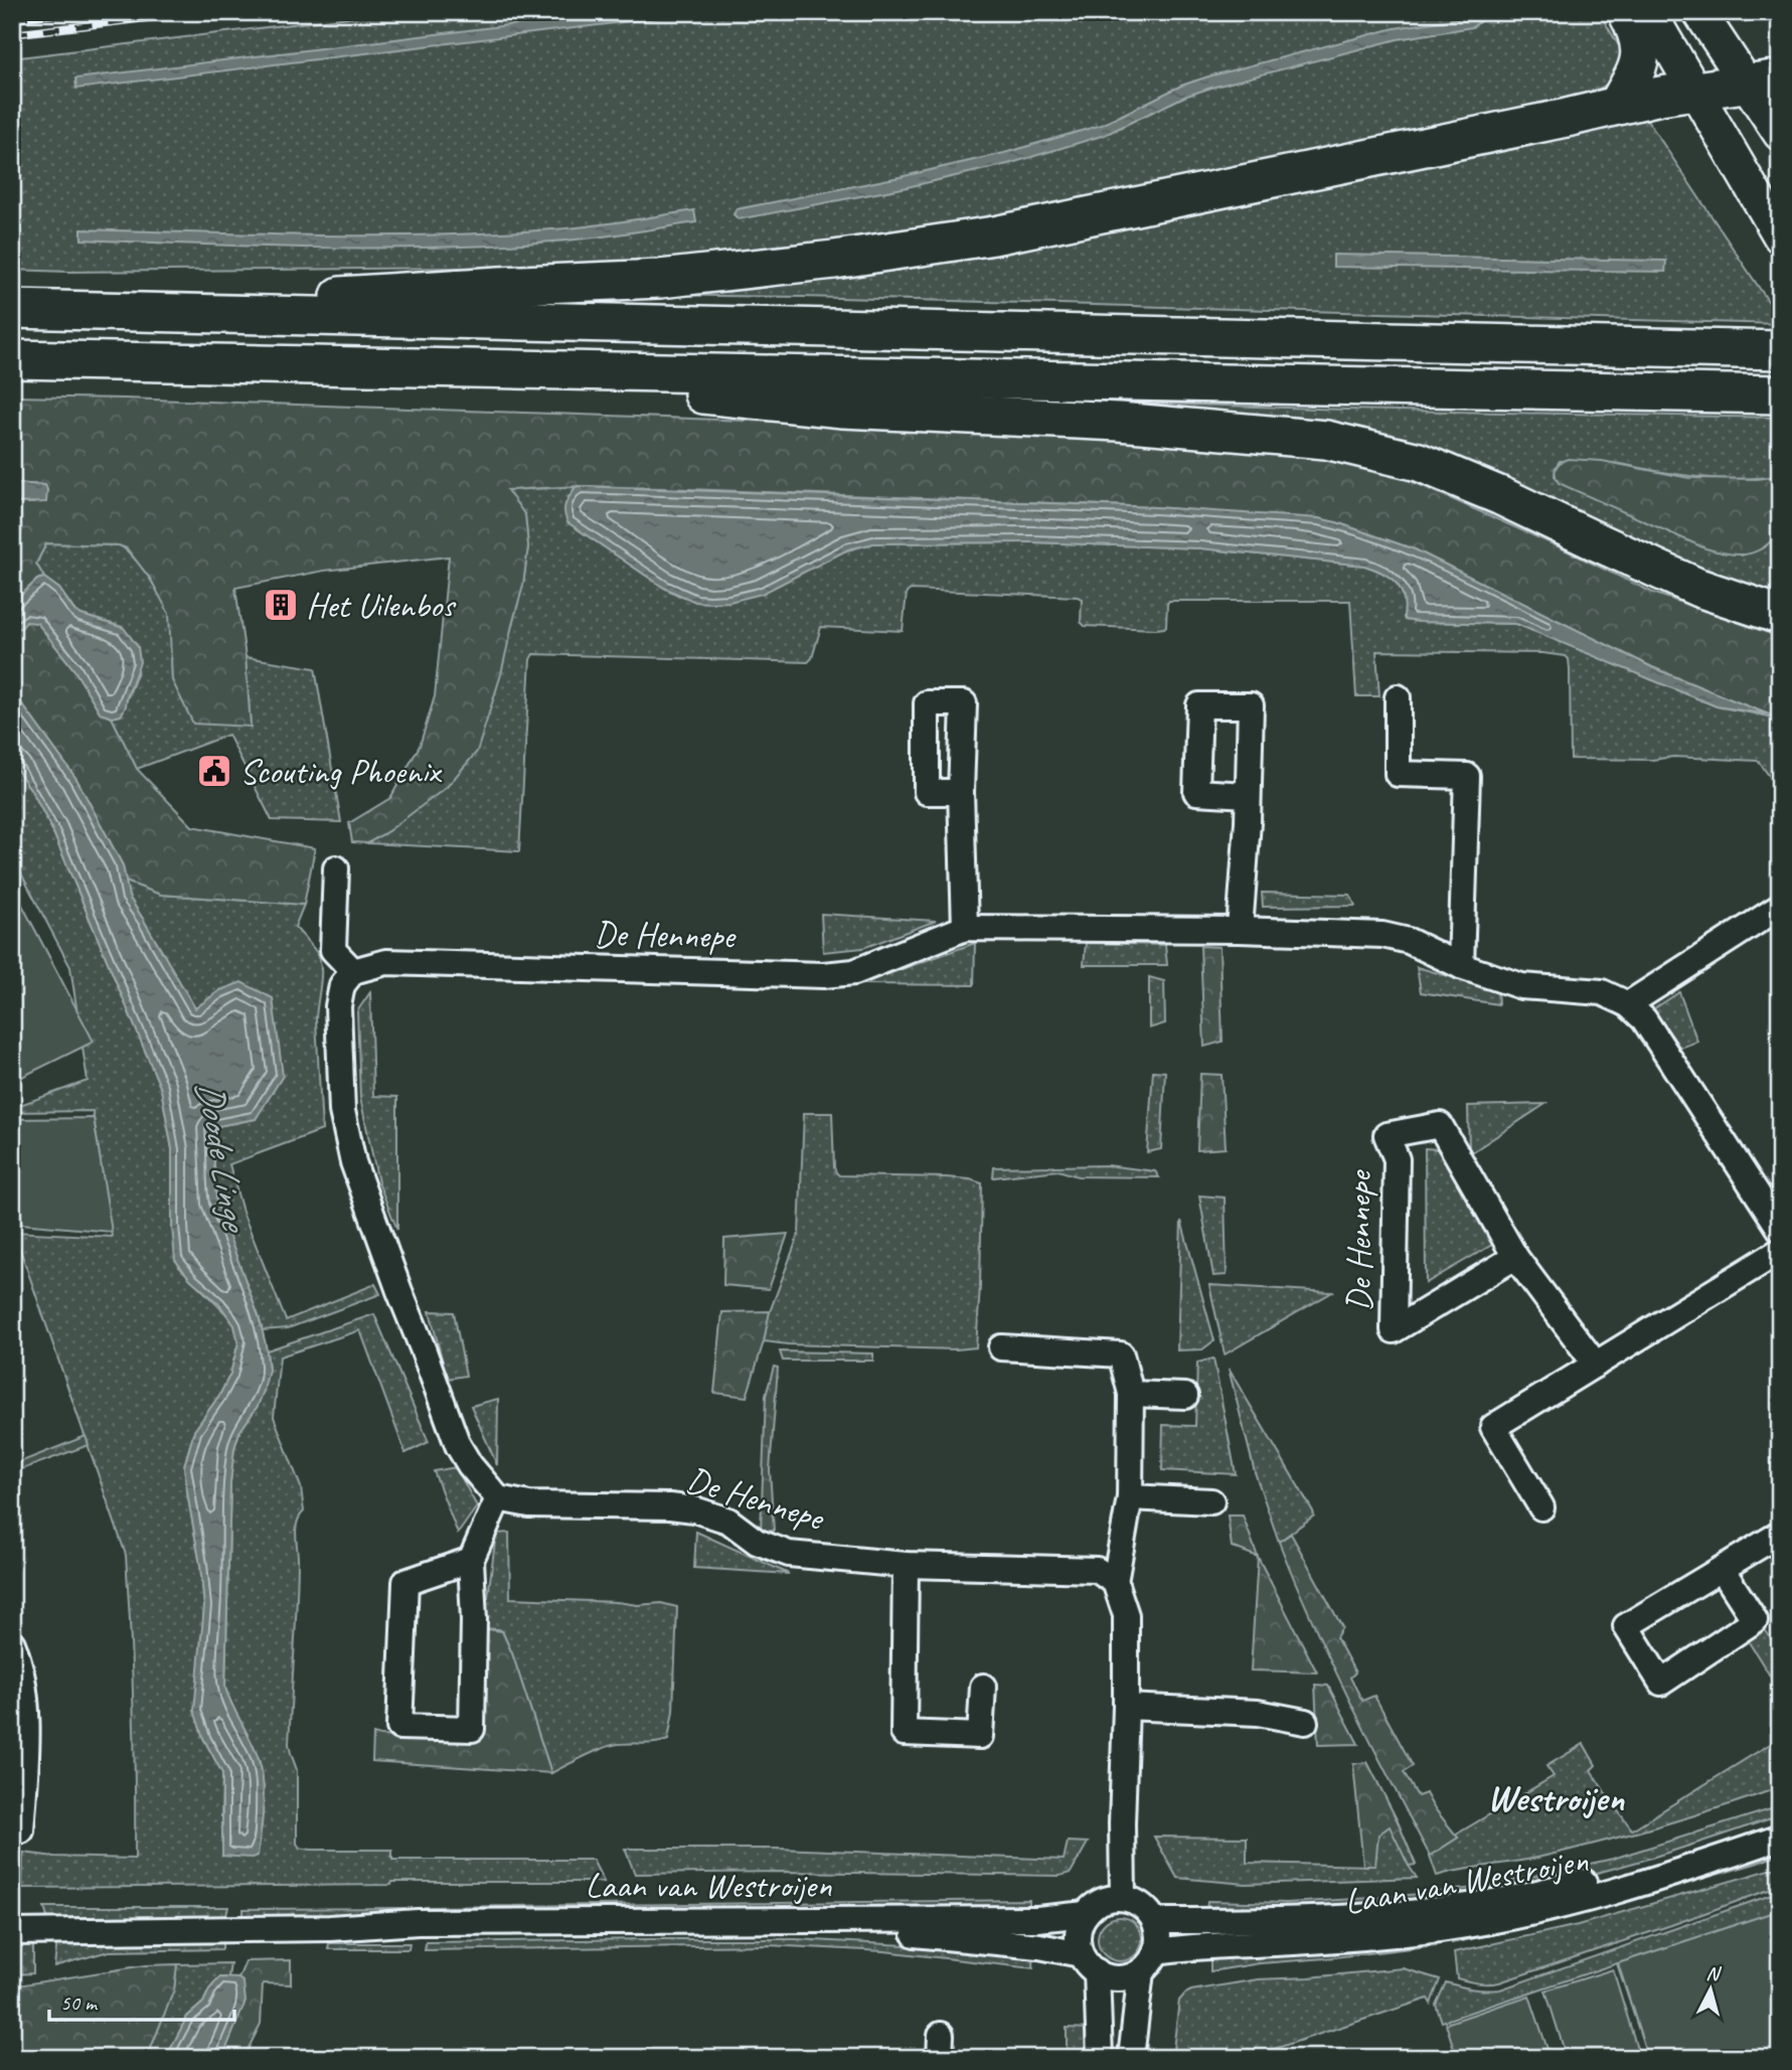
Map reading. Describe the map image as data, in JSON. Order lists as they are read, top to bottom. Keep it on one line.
{"streets":{"street":["De Hennepe","Laan van Westroijen"]},"districts":["Westroijen"],"water":["Doode Linge"],"places":{"building":["Het Uilenbos"],"public building":["Scouting Phoenix"]},"scale_bar":"50 m","north":"top"}
